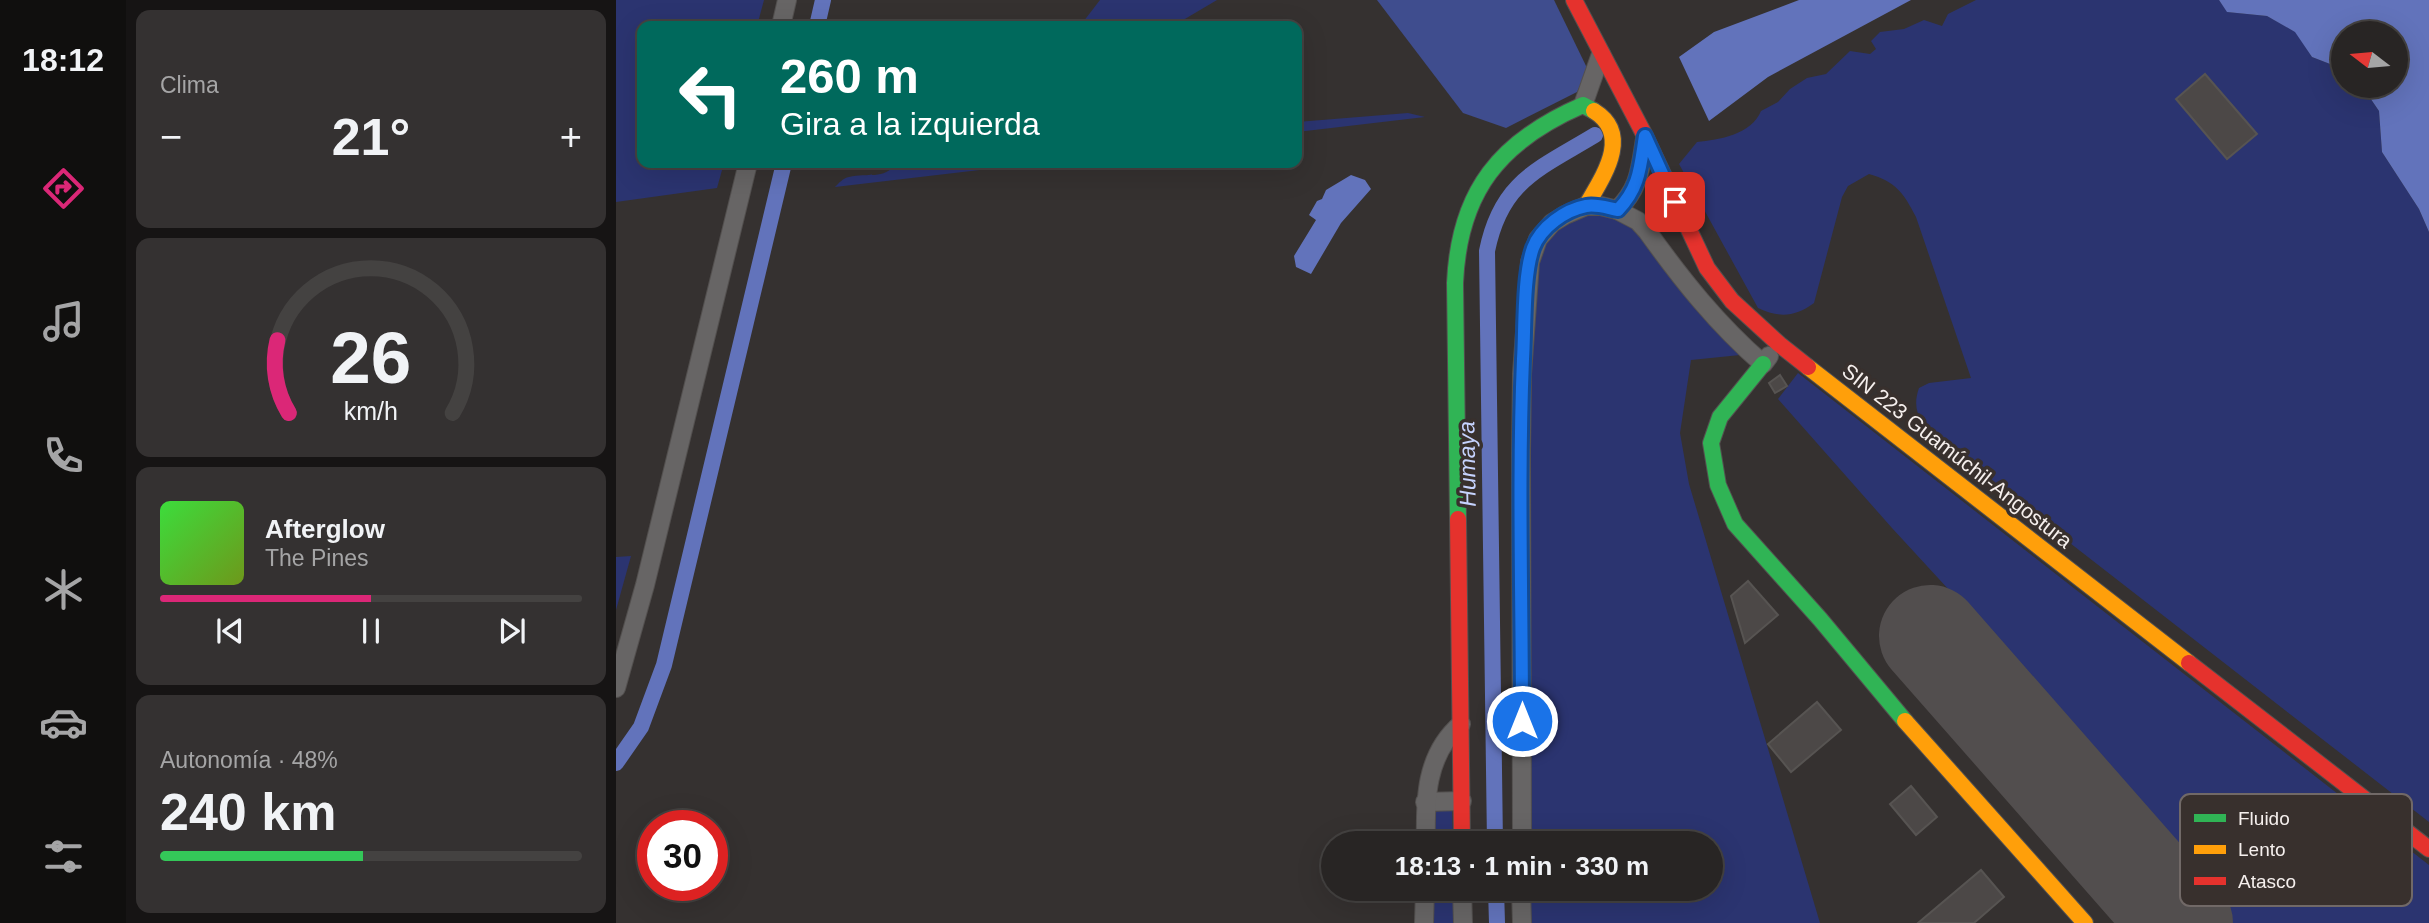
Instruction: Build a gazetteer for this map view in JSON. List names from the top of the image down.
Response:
{
  "streets": {
    "street": ["SIN 223 Guamúchil-Angostura"]
  },
  "water": ["Humaya"],
  "legend": ["Fluido", "Lento", "Atasco"],
  "north": "left",
  "page": {
    "tabs": "18:12",
    "tile": [
      "Clima",
      ["Autonomía · 48%", "240 km"]
    ],
    "turn": ["260 m", "Gira a la izquierda"],
    "heat": ["−", "21°", "+"],
    "song": ["Afterglow", "The Pines"],
    "limit": "30",
    "trip": "18:13 · 1 min · 330 m",
    "gauge": ["26", "km/h"]
  }
}
